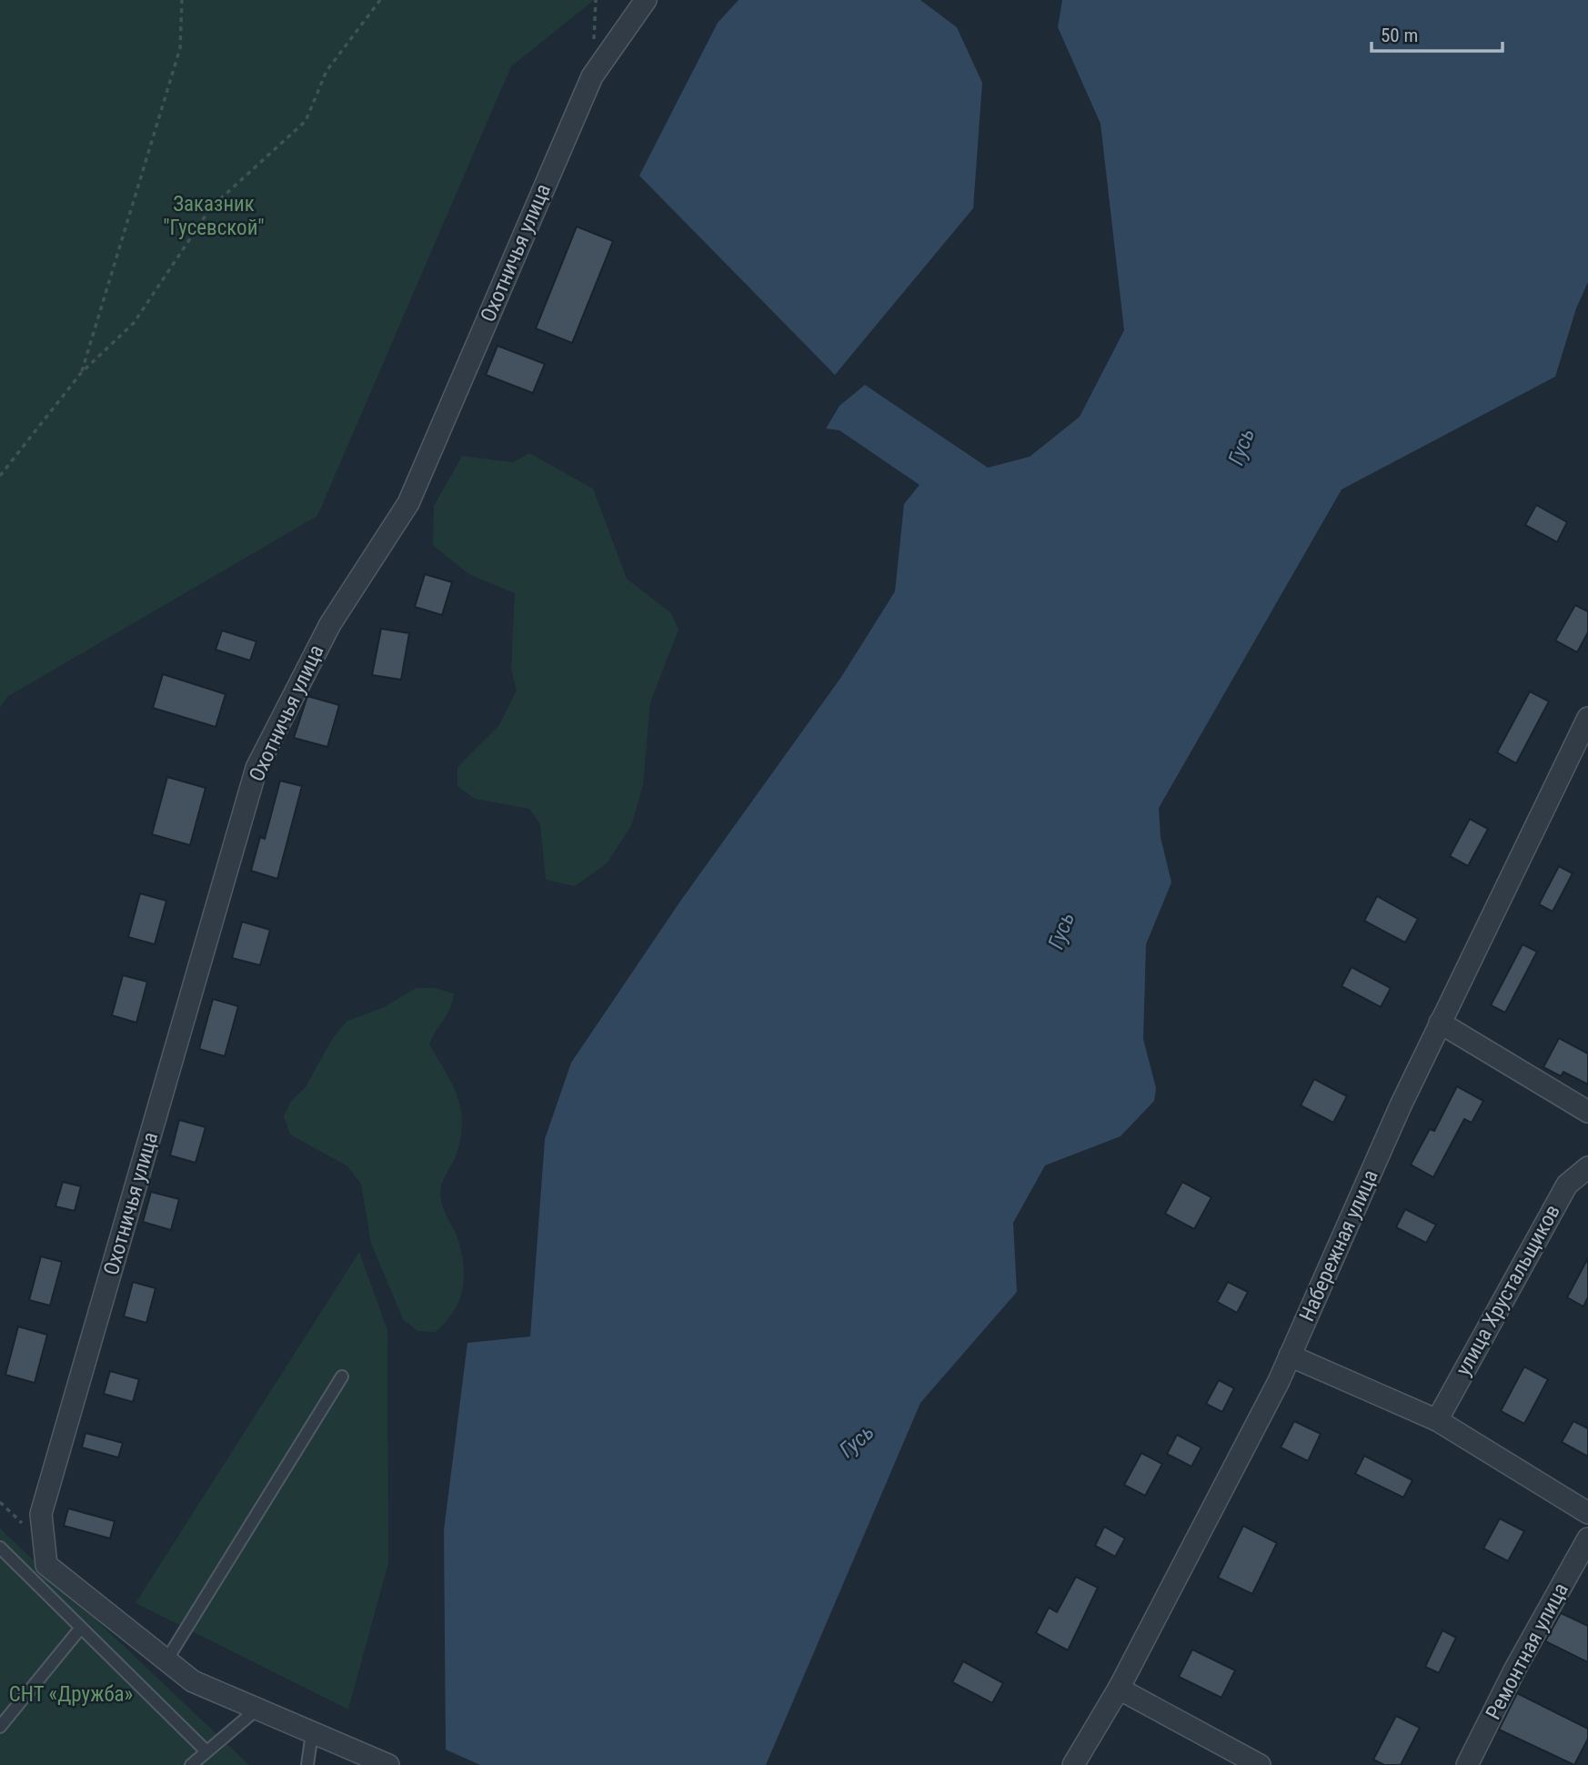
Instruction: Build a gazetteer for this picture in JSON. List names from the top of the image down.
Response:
{
  "streets": {
    "street": [
      "Охотничья улица",
      "Набережная улица",
      "улица Хрустальщиков",
      "Ремонтная улица"
    ]
  },
  "water": ["Гусь"],
  "parks": ["Заказник \"Гусевской\"", "СНТ «Дружба»"],
  "scale_bar": "50 m"
}
